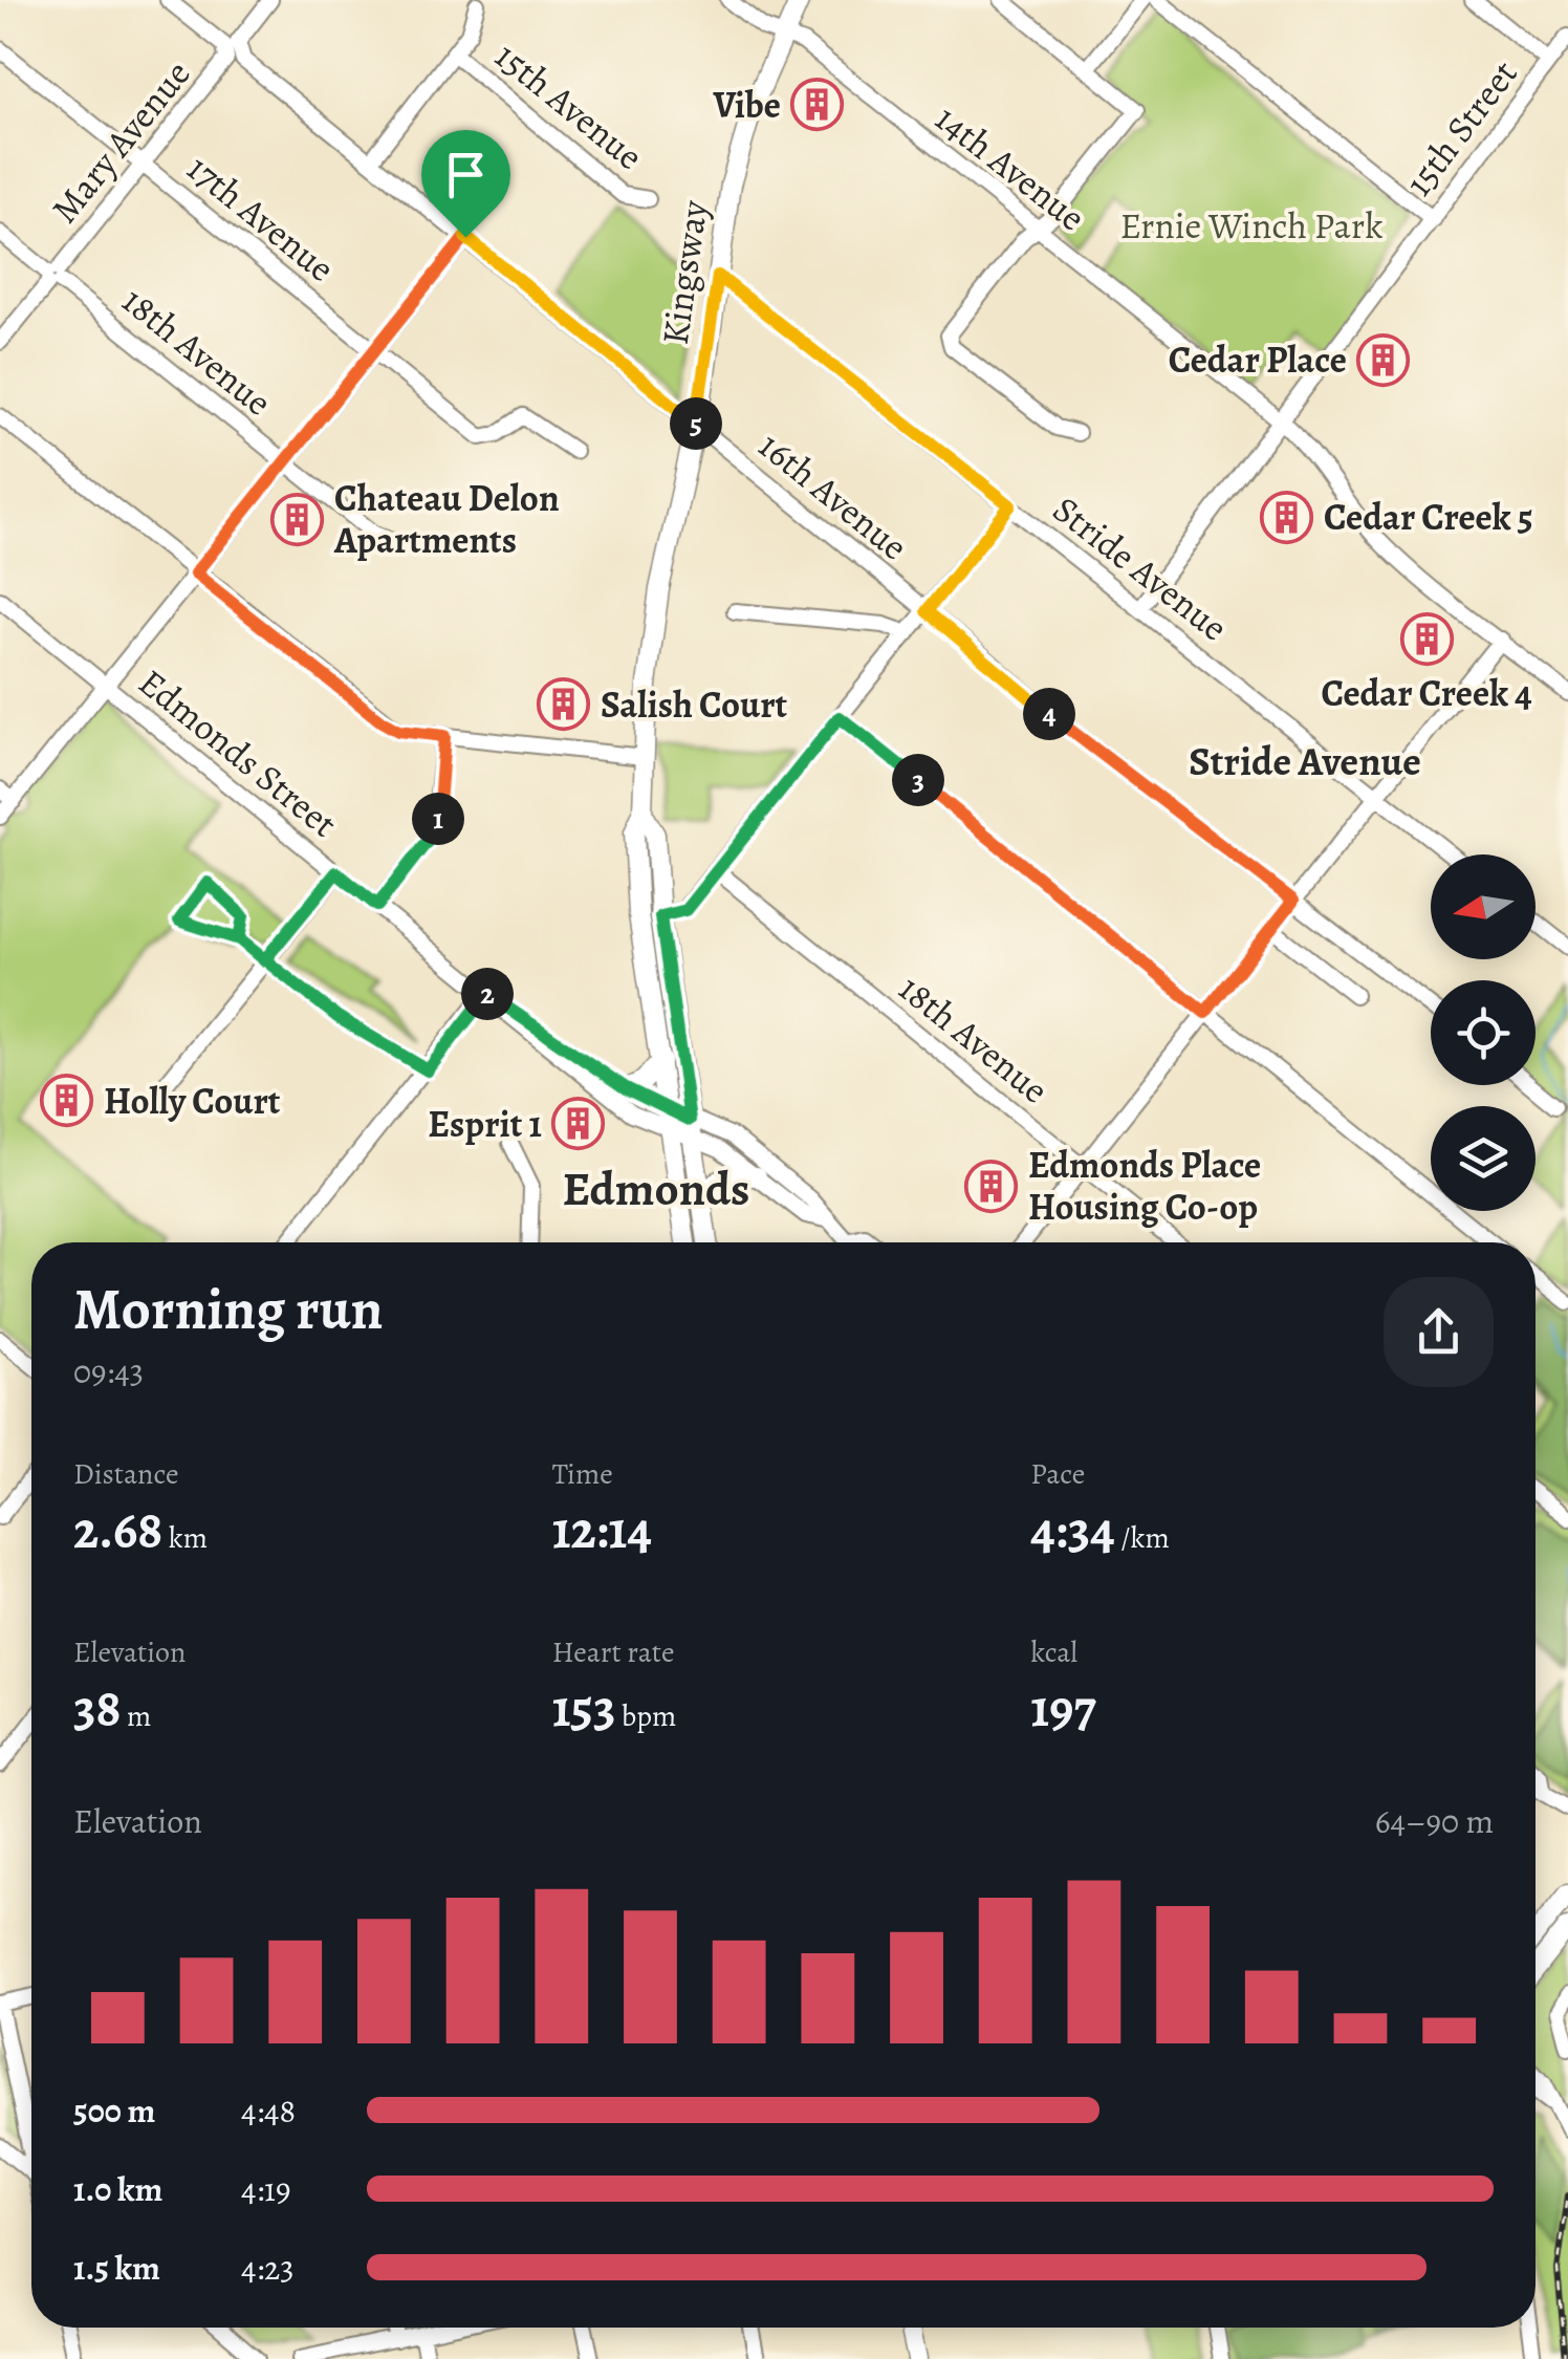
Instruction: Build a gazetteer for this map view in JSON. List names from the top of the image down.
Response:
{
  "streets": {
    "main road": ["Kingsway"],
    "street": [
      "15th Avenue",
      "15th Street",
      "Mary Avenue",
      "14th Avenue",
      "17th Avenue",
      "18th Avenue",
      "16th Avenue",
      "Stride Avenue",
      "Edmonds Street"
    ]
  },
  "crossings": [
    ["15th Street", "14th Avenue"],
    ["15th Street", "Stride Avenue"],
    ["Mary Avenue", "17th Avenue"],
    ["Mary Avenue", "18th Avenue"],
    ["Mary Avenue", "16th Avenue"],
    ["14th Avenue", "Kingsway"],
    ["Kingsway", "16th Avenue"],
    ["Kingsway", "Stride Avenue"],
    ["Kingsway", "Edmonds Street"]
  ],
  "districts": ["Stride Avenue", "Edmonds"],
  "parks": ["Ernie Winch Park"],
  "places": {
    "building": [
      "Vibe",
      "Cedar Place",
      "Cedar Creek 5",
      "Chateau Delon Apartments",
      "Cedar Creek 4",
      "Salish Court",
      "Holly Court",
      "Esprit 1",
      "Edmonds Place Housing Co-op"
    ]
  },
  "north": "left",
  "page": {
    "pins": [
      "5",
      "4",
      "3",
      "1",
      "2"
    ],
    "heading": ["Morning run", "09:43"],
    "stats": [
      ["Distance", "2.68 km"],
      ["Time", "12:14"],
      ["Pace", "4:34 /km"],
      ["Elevation", "38 m"],
      ["Heart rate", "153 bpm"],
      ["kcal", "197"]
    ],
    "chart": ["Elevation", "64–90 m"],
    "list": [
      {
        "name": "500 m",
        "note": "4:48"
      },
      {
        "name": "1.0 km",
        "note": "4:19"
      },
      {
        "name": "1.5 km",
        "note": "4:23"
      }
    ]
  }
}
